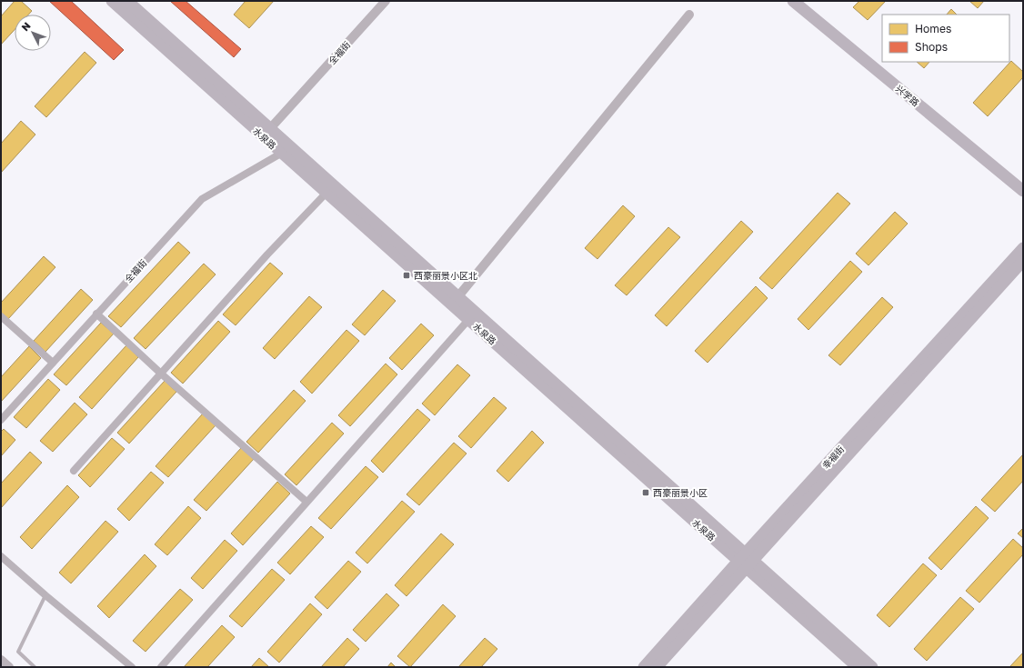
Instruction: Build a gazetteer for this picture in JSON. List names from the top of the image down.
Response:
{
  "streets": {
    "main road": ["兴学路", "水泉路", "幸福街"],
    "street": ["全福街"]
  },
  "crossings": [
    ["全福街", "水泉路"],
    ["水泉路", "幸福街"]
  ],
  "places": {
    "transit": ["西豪丽景小区北", "西豪丽景小区"]
  },
  "legend": ["Homes", "Shops"],
  "north": "top left"
}
